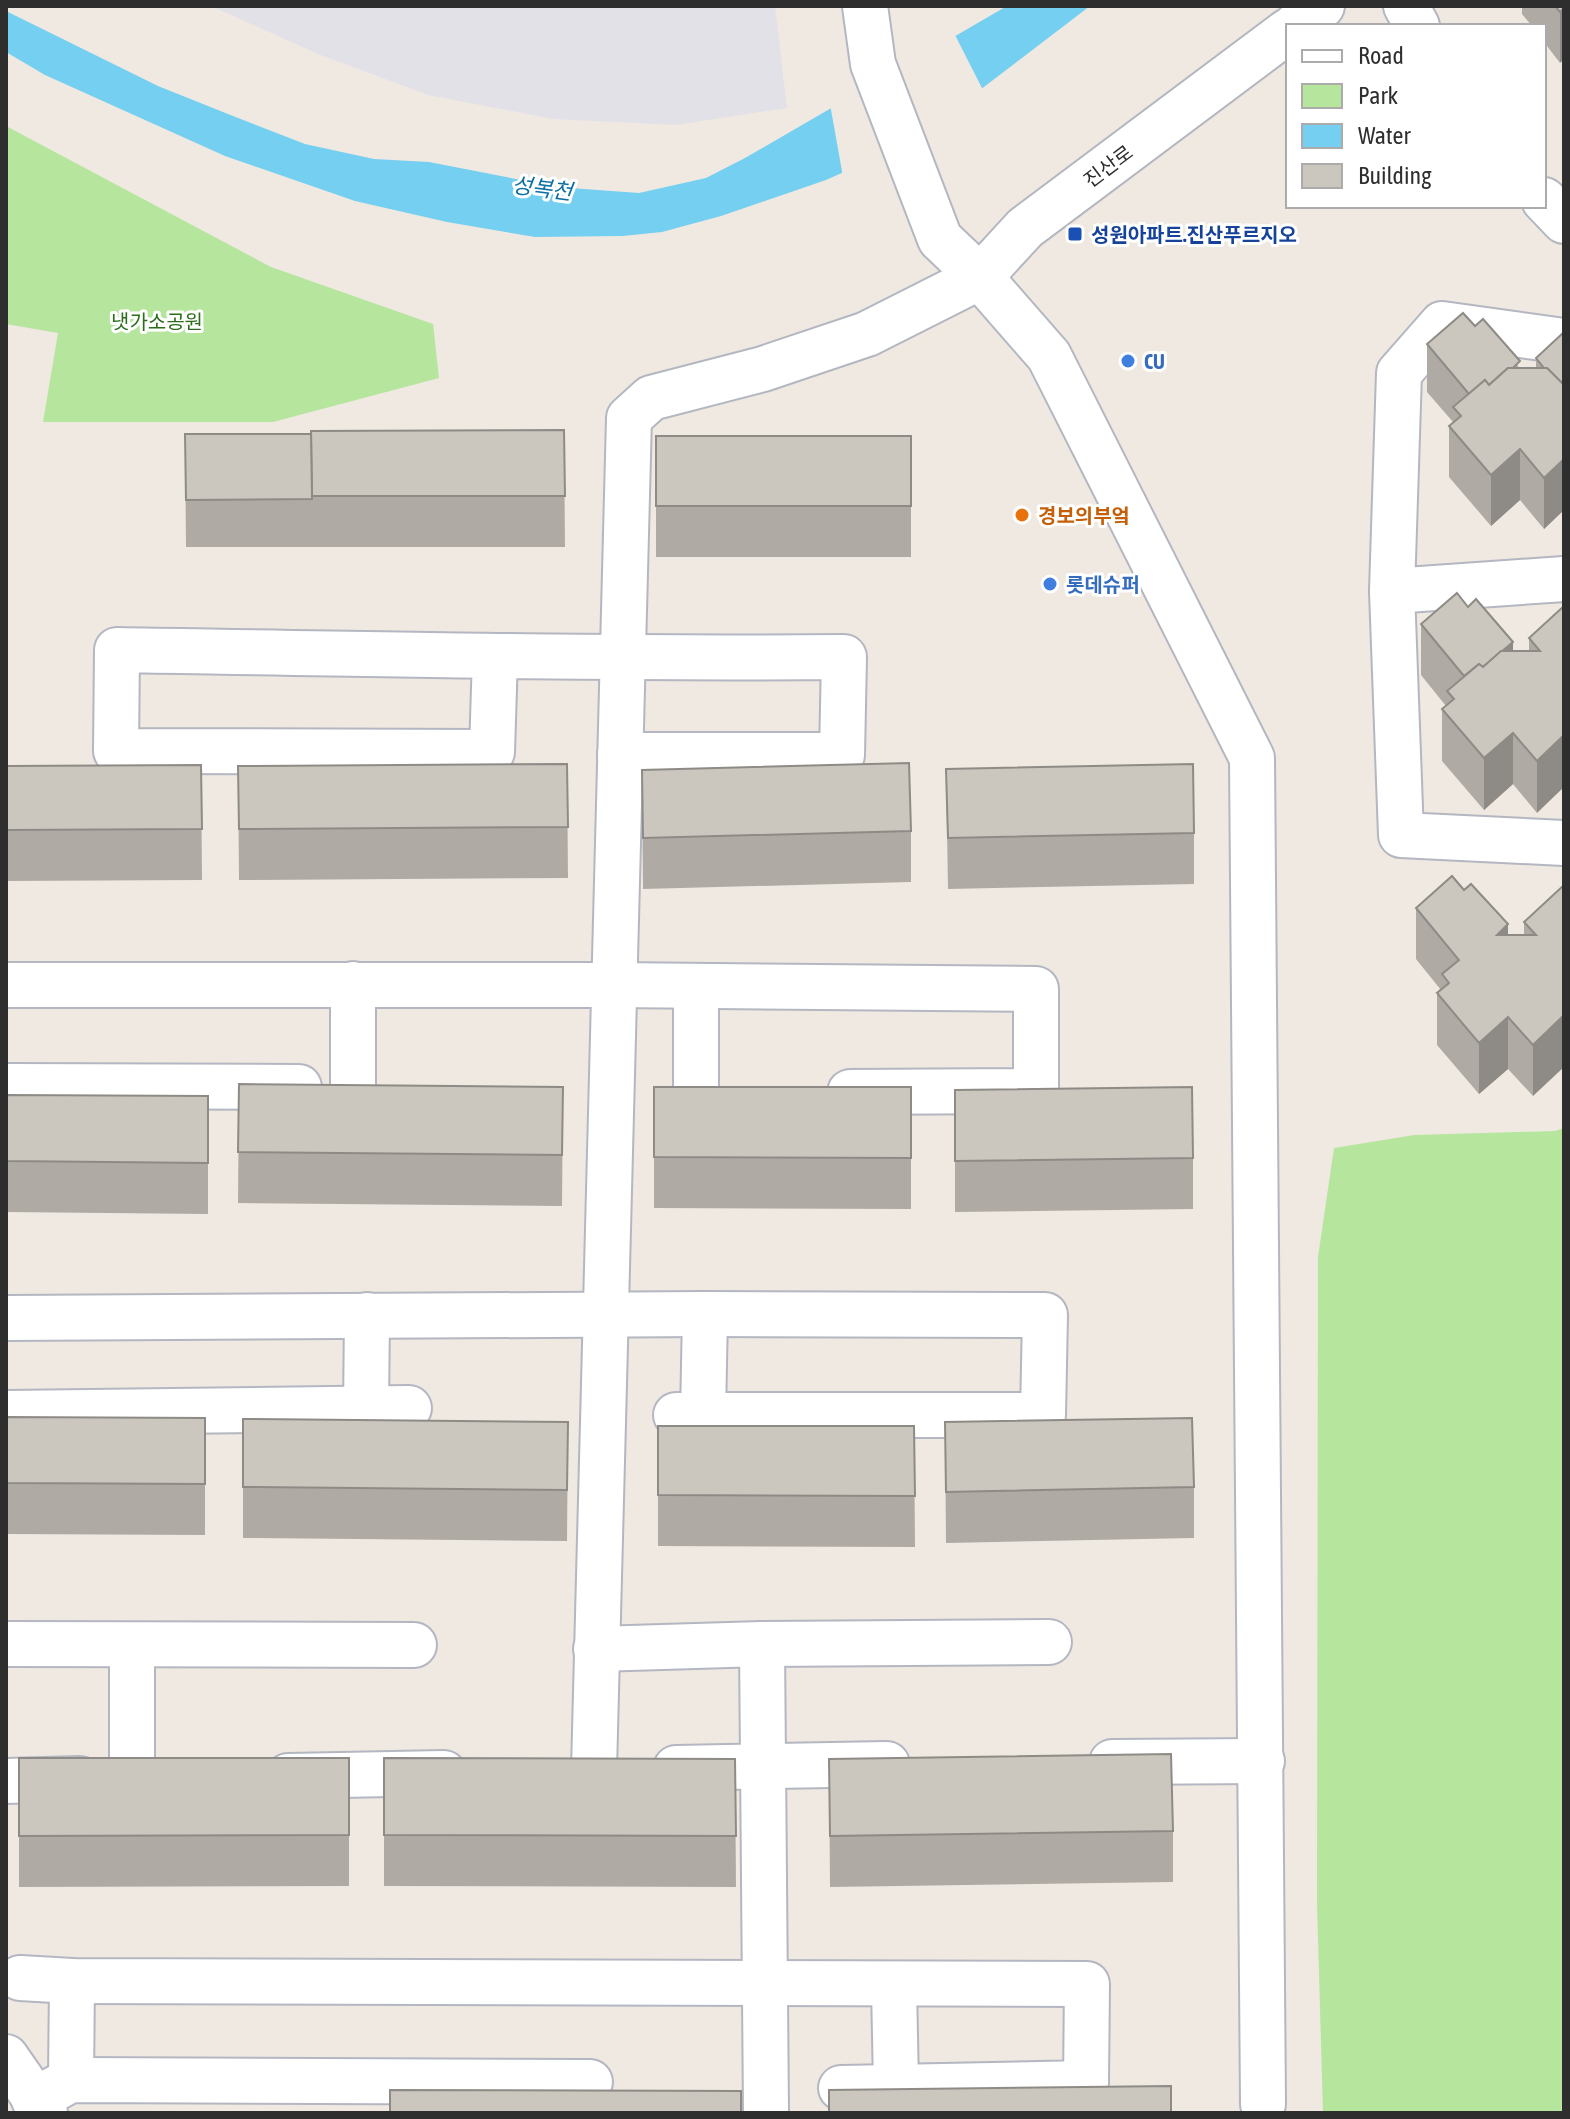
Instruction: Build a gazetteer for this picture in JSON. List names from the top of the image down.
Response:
{
  "streets": {
    "street": ["진산로"]
  },
  "water": ["성복천"],
  "parks": ["냇가소공원"],
  "places": {
    "transit": ["성원아파트.진산푸르지오"],
    "other": ["CU", "경보의부엌", "롯데슈퍼"]
  },
  "legend": [
    "Road",
    "Park",
    "Water",
    "Building"
  ]
}
